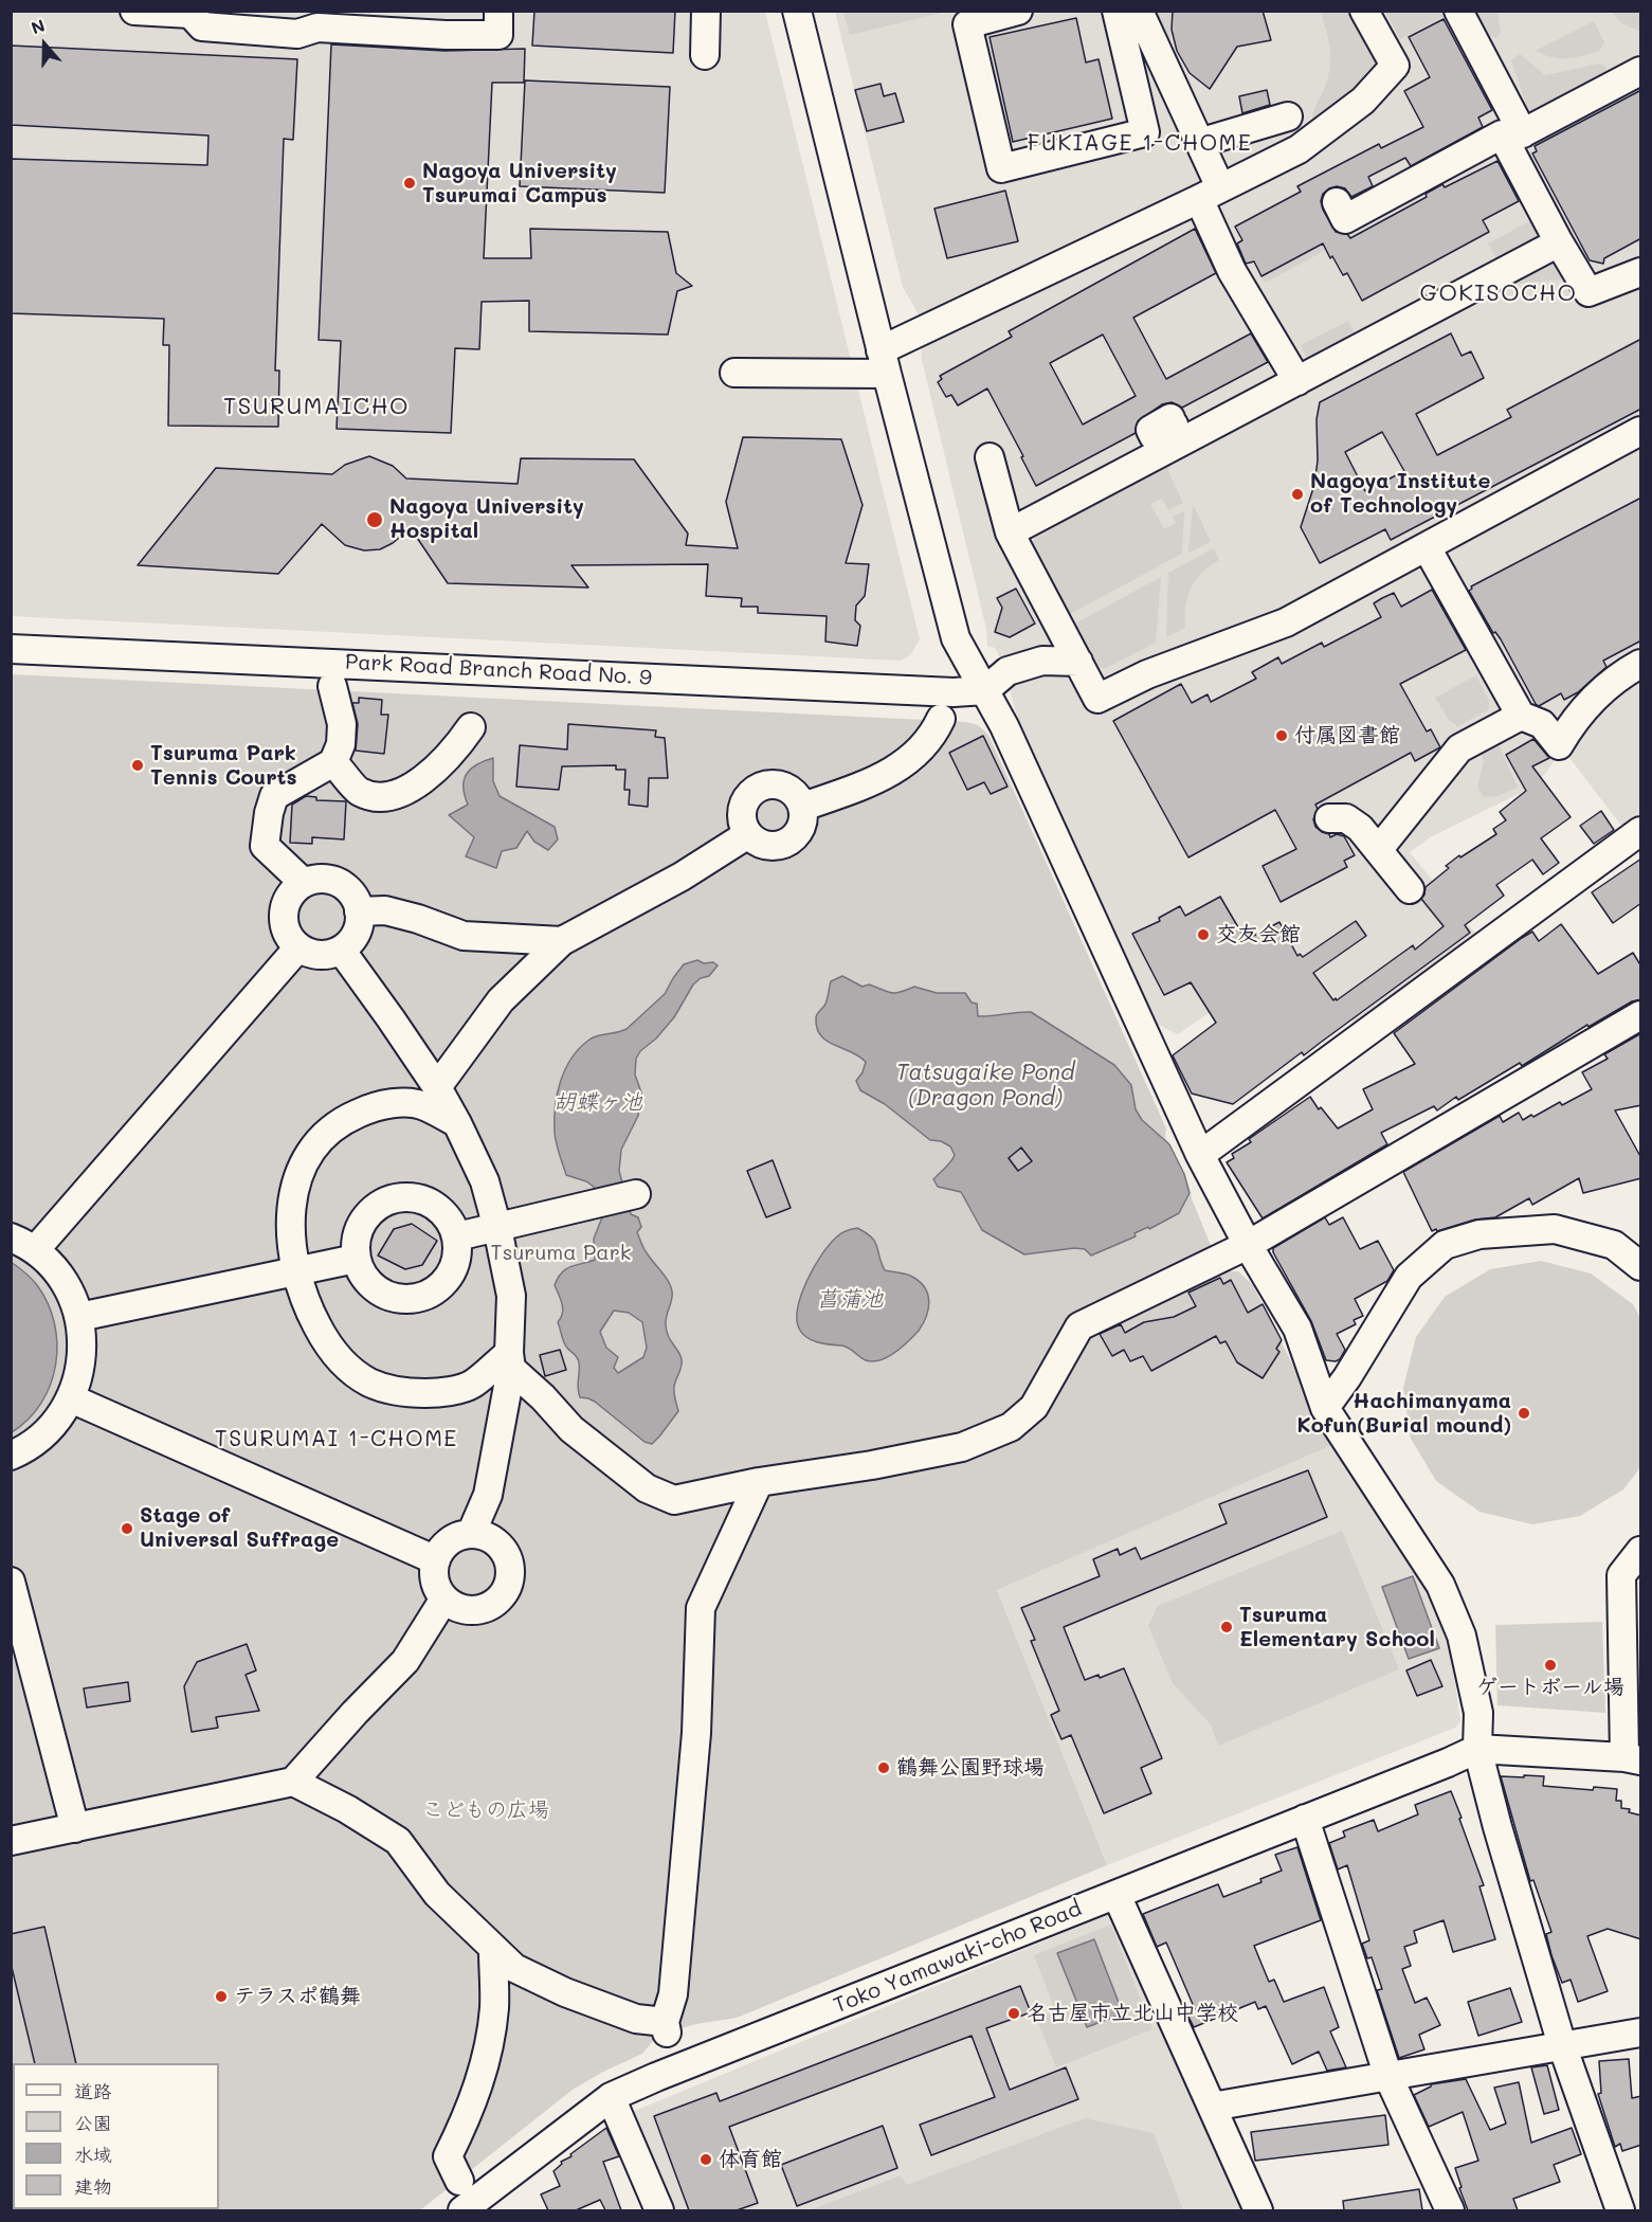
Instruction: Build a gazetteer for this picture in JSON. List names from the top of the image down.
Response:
{
  "streets": {
    "street": ["Park Road Branch Road No. 9", "Toko Yamawaki-cho Road"]
  },
  "districts": [
    "FUKIAGE 1-CHOME",
    "GOKISOCHO",
    "TSURUMAICHO",
    "TSURUMAI 1-CHOME"
  ],
  "water": ["Tatsugaike Pond (Dragon Pond)", "胡蝶ヶ池", "菖蒲池"],
  "parks": ["Tsuruma Park", "こどもの広場"],
  "places": [
    "Nagoya University Tsurumai Campus",
    "Nagoya Institute of Technology",
    "Nagoya University Hospital",
    "付属図書館",
    "Tsuruma Park Tennis Courts",
    "交友会館",
    "Hachimanyama Kofun(Burial mound)",
    "Stage of Universal Suffrage",
    "Tsuruma Elementary School",
    "ゲートボール場",
    "鶴舞公園野球場",
    "テラスポ鶴舞",
    "名古屋市立北山中学校",
    "体育館"
  ],
  "legend": [
    "道路",
    "公園",
    "水域",
    "建物"
  ],
  "north": "top"
}
